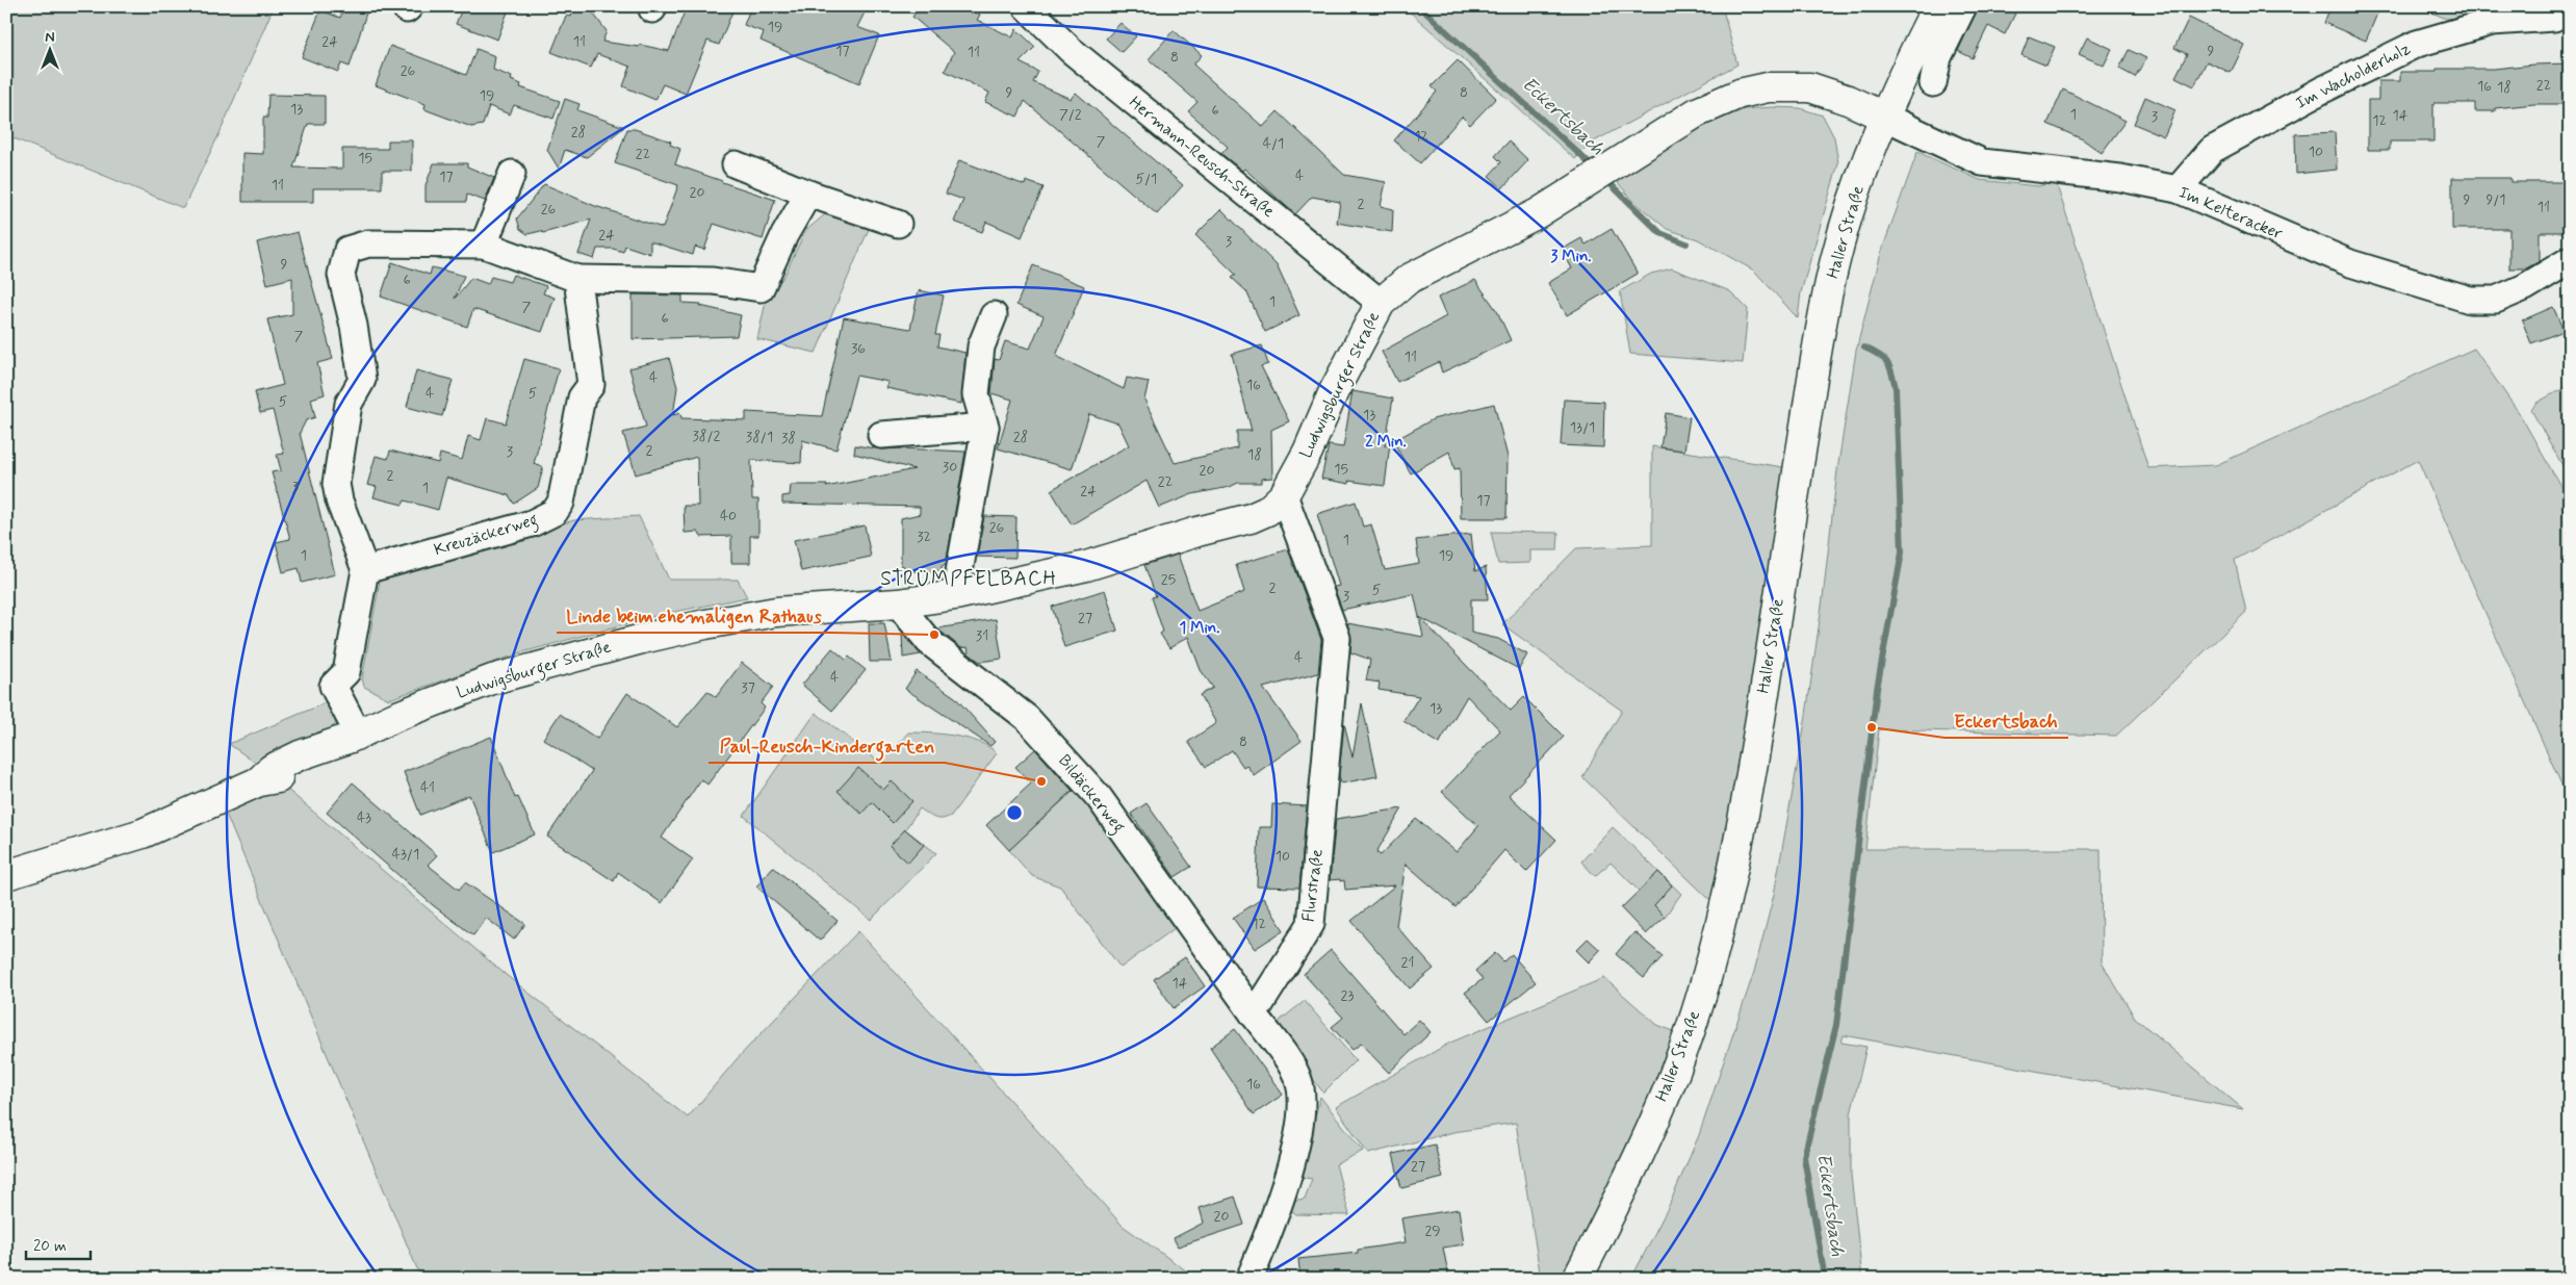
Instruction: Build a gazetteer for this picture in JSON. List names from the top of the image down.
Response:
{
  "streets": {
    "street": [
      "Im Wacholderholz",
      "Hermann-Reusch-Straße",
      "Im Kelteracker",
      "Haller Straße",
      "Ludwigsburger Straße",
      "Kreuzäckerweg",
      "Bildäckerweg",
      "Flurstraße"
    ]
  },
  "crossings": [
    ["Im Wacholderholz", "Im Kelteracker"],
    ["Hermann-Reusch-Straße", "Ludwigsburger Straße"],
    ["Im Kelteracker", "Haller Straße"],
    ["Im Kelteracker", "Ludwigsburger Straße"],
    ["Haller Straße", "Ludwigsburger Straße"],
    ["Ludwigsburger Straße", "Bildäckerweg"],
    ["Ludwigsburger Straße", "Flurstraße"],
    ["Bildäckerweg", "Flurstraße"]
  ],
  "districts": ["STRÜMPFELBACH"],
  "water": ["Eckertsbach"],
  "places": ["Linde beim ehemaligen Rathaus", "Eckertsbach", "Paul-Reusch-Kindergarten"],
  "house_numbers": [
    "19",
    "24",
    "11",
    "17",
    "9",
    "11",
    "8",
    "26",
    "22",
    "16",
    "18",
    "9",
    "8",
    "19",
    "13",
    "6",
    "7/2",
    "1",
    "14",
    "3",
    "12",
    "28",
    "12",
    "7",
    "4/1",
    "10",
    "22",
    "15",
    "4",
    "17",
    "5/1",
    "11",
    "20",
    "9",
    "9/1",
    "2",
    "11",
    "26",
    "24",
    "3",
    "9",
    "6",
    "1",
    "7",
    "6",
    "7",
    "36",
    "11",
    "4",
    "16",
    "4",
    "5",
    "5",
    "13",
    "13/1",
    "38/2",
    "38/1",
    "28",
    "38",
    "2",
    "3",
    "18",
    "30",
    "15",
    "20",
    "2",
    "22",
    "3",
    "1",
    "24",
    "17",
    "40",
    "26",
    "32",
    "1",
    "1",
    "19",
    "25",
    "2",
    "5",
    "3",
    "27",
    "31",
    "4",
    "4",
    "37",
    "13",
    "8",
    "41",
    "43",
    "43/1",
    "10",
    "12",
    "21",
    "14",
    "23",
    "16",
    "27",
    "20",
    "29"
  ],
  "scale_bar": "20 m",
  "north": "top",
  "rings": ["3 Min.", "2 Min.", "1 Min."]
}
